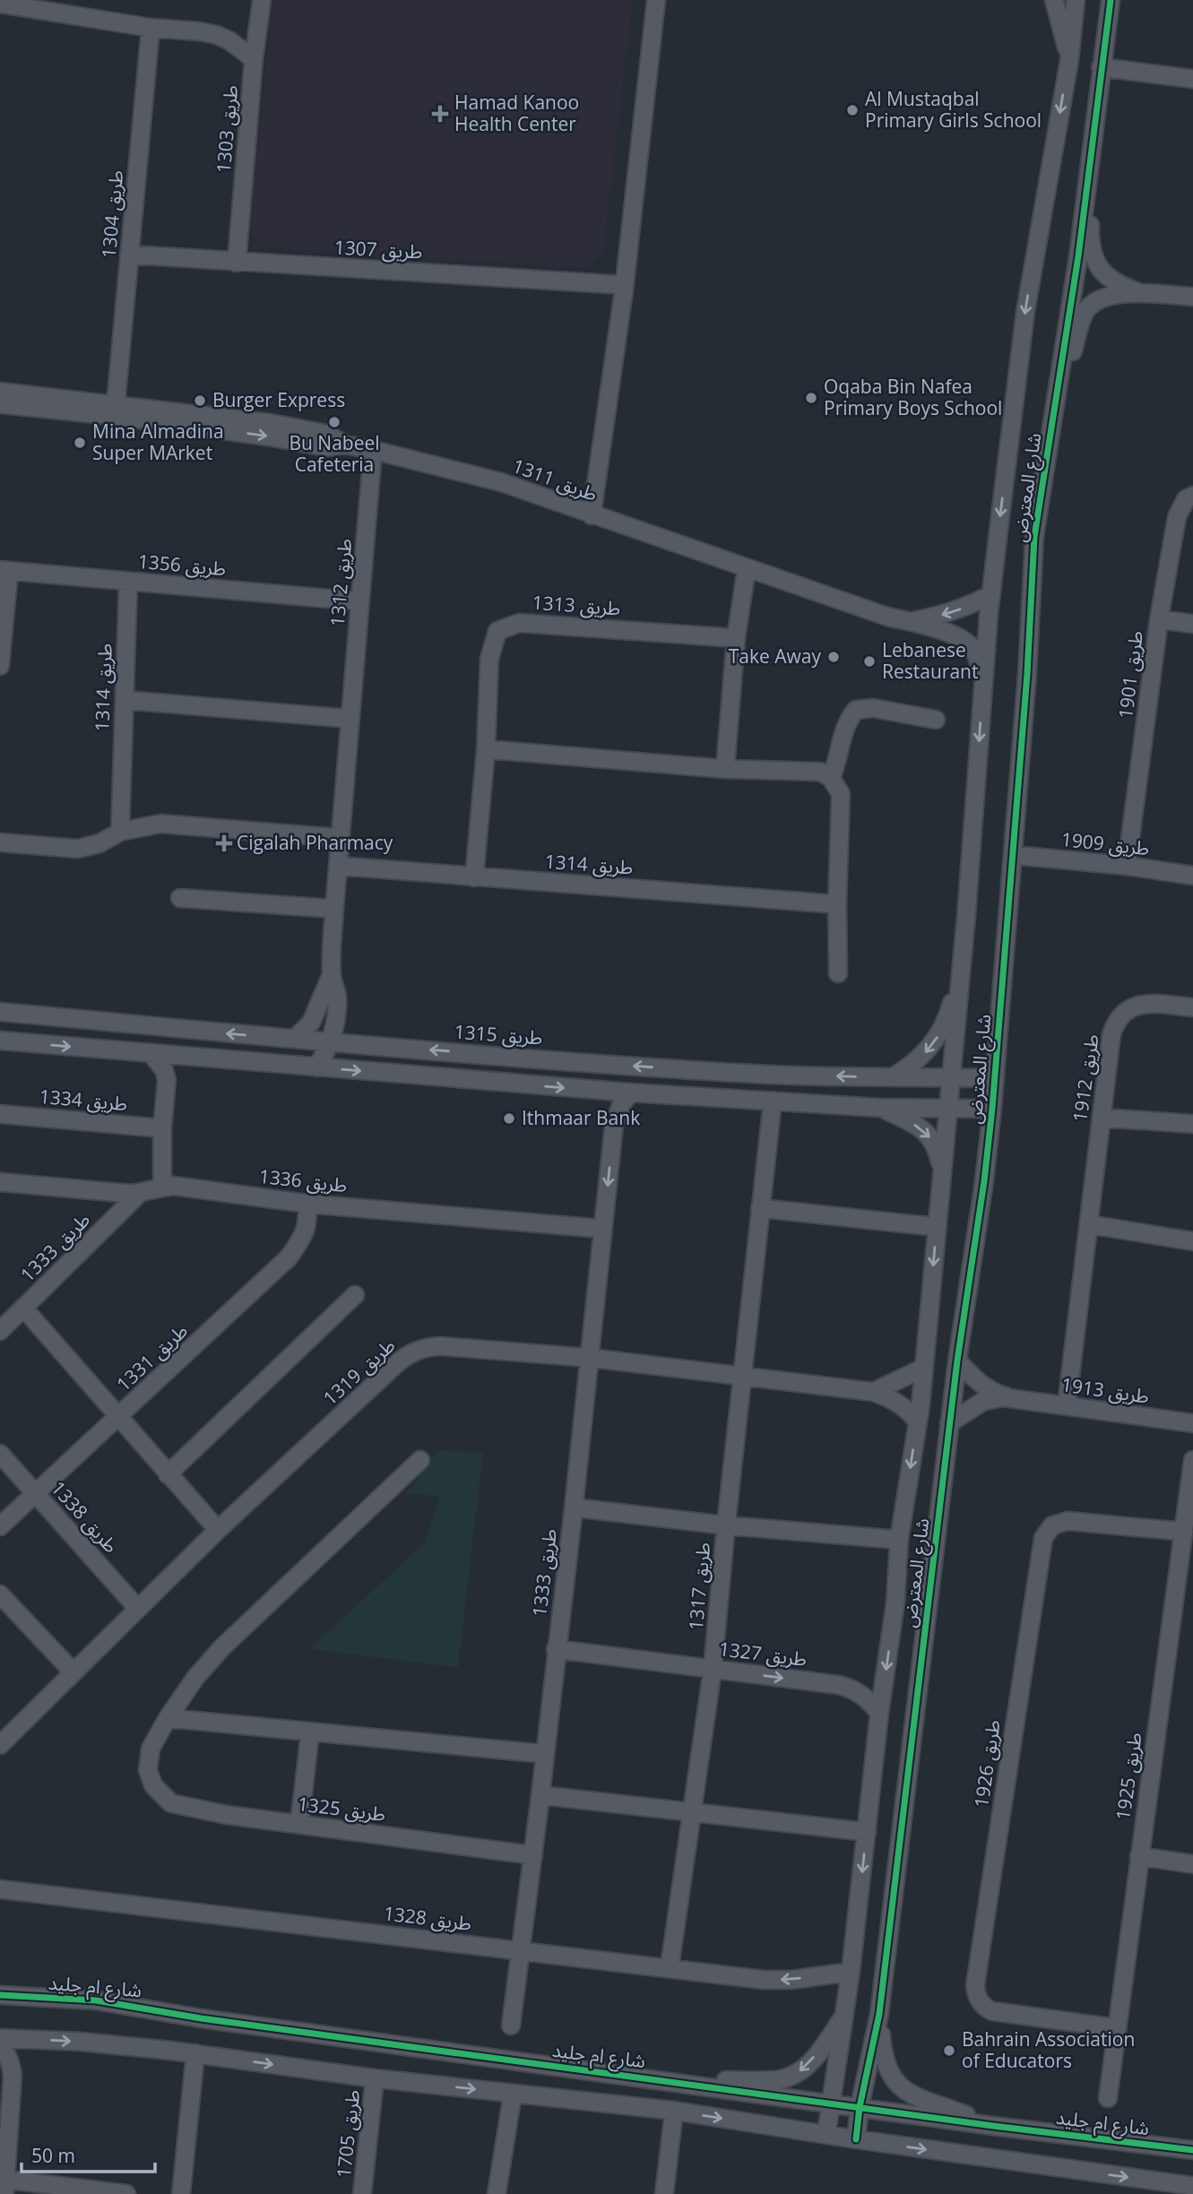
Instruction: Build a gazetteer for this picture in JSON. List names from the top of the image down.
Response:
{
  "streets": {
    "street": [
      "طريق 1303",
      "طريق 1304",
      "طريق 1307",
      "طريق 1311",
      "شارع المعترض",
      "طريق 1356",
      "طريق 1312",
      "طريق 1313",
      "طريق 1901",
      "طريق 1314",
      "طريق 1909",
      "طريق 1315",
      "طريق 1912",
      "طريق 1334",
      "طريق 1336",
      "طريق 1333",
      "طريق 1331",
      "طريق 1319",
      "طريق 1913",
      "طريق 1338",
      "طريق 1317",
      "طريق 1327",
      "طريق 1926",
      "طريق 1925",
      "طريق 1325",
      "طريق 1328",
      "شارع ام جليد",
      "طريق 1705"
    ]
  },
  "crossings": [
    ["طريق 1303", "طريق 1307"],
    ["طريق 1304", "طريق 1307"],
    ["طريق 1304", "طريق 1311"],
    ["طريق 1311", "شارع المعترض"],
    ["طريق 1311", "طريق 1312"],
    ["شارع المعترض", "طريق 1909"],
    ["شارع المعترض", "طريق 1315"],
    ["شارع المعترض", "طريق 1319"],
    ["شارع المعترض", "طريق 1913"],
    ["شارع المعترض", "طريق 1327"],
    ["شارع المعترض", "طريق 1328"],
    ["شارع المعترض", "شارع ام جليد"],
    ["طريق 1356", "طريق 1312"],
    ["طريق 1356", "طريق 1314"],
    ["طريق 1312", "طريق 1314"],
    ["طريق 1312", "طريق 1315"],
    ["طريق 1313", "طريق 1314"],
    ["طريق 1901", "طريق 1909"],
    ["طريق 1912", "طريق 1913"],
    ["طريق 1336", "طريق 1333"],
    ["طريق 1336", "طريق 1331"],
    ["طريق 1333", "طريق 1319"],
    ["طريق 1333", "طريق 1327"],
    ["طريق 1333", "طريق 1325"],
    ["طريق 1333", "طريق 1328"],
    ["طريق 1331", "طريق 1338"],
    ["طريق 1319", "طريق 1338"],
    ["طريق 1319", "طريق 1317"],
    ["طريق 1317", "طريق 1327"],
    ["طريق 1317", "طريق 1328"],
    ["طريق 1926", "طريق 1925"]
  ],
  "places": {
    "other": [
      "Al Mustaqbal Primary Girls School",
      "Oqaba Bin Nafea Primary Boys School",
      "Burger Express",
      "Bu Nabeel Cafeteria",
      "Mina Almadina Super MArket",
      "Take Away",
      "Lebanese Restaurant",
      "Ithmaar Bank",
      "Bahrain Association of Educators"
    ],
    "health": ["Hamad Kanoo Health Center", "Cigalah Pharmacy"]
  },
  "scale_bar": "50 m"
}
